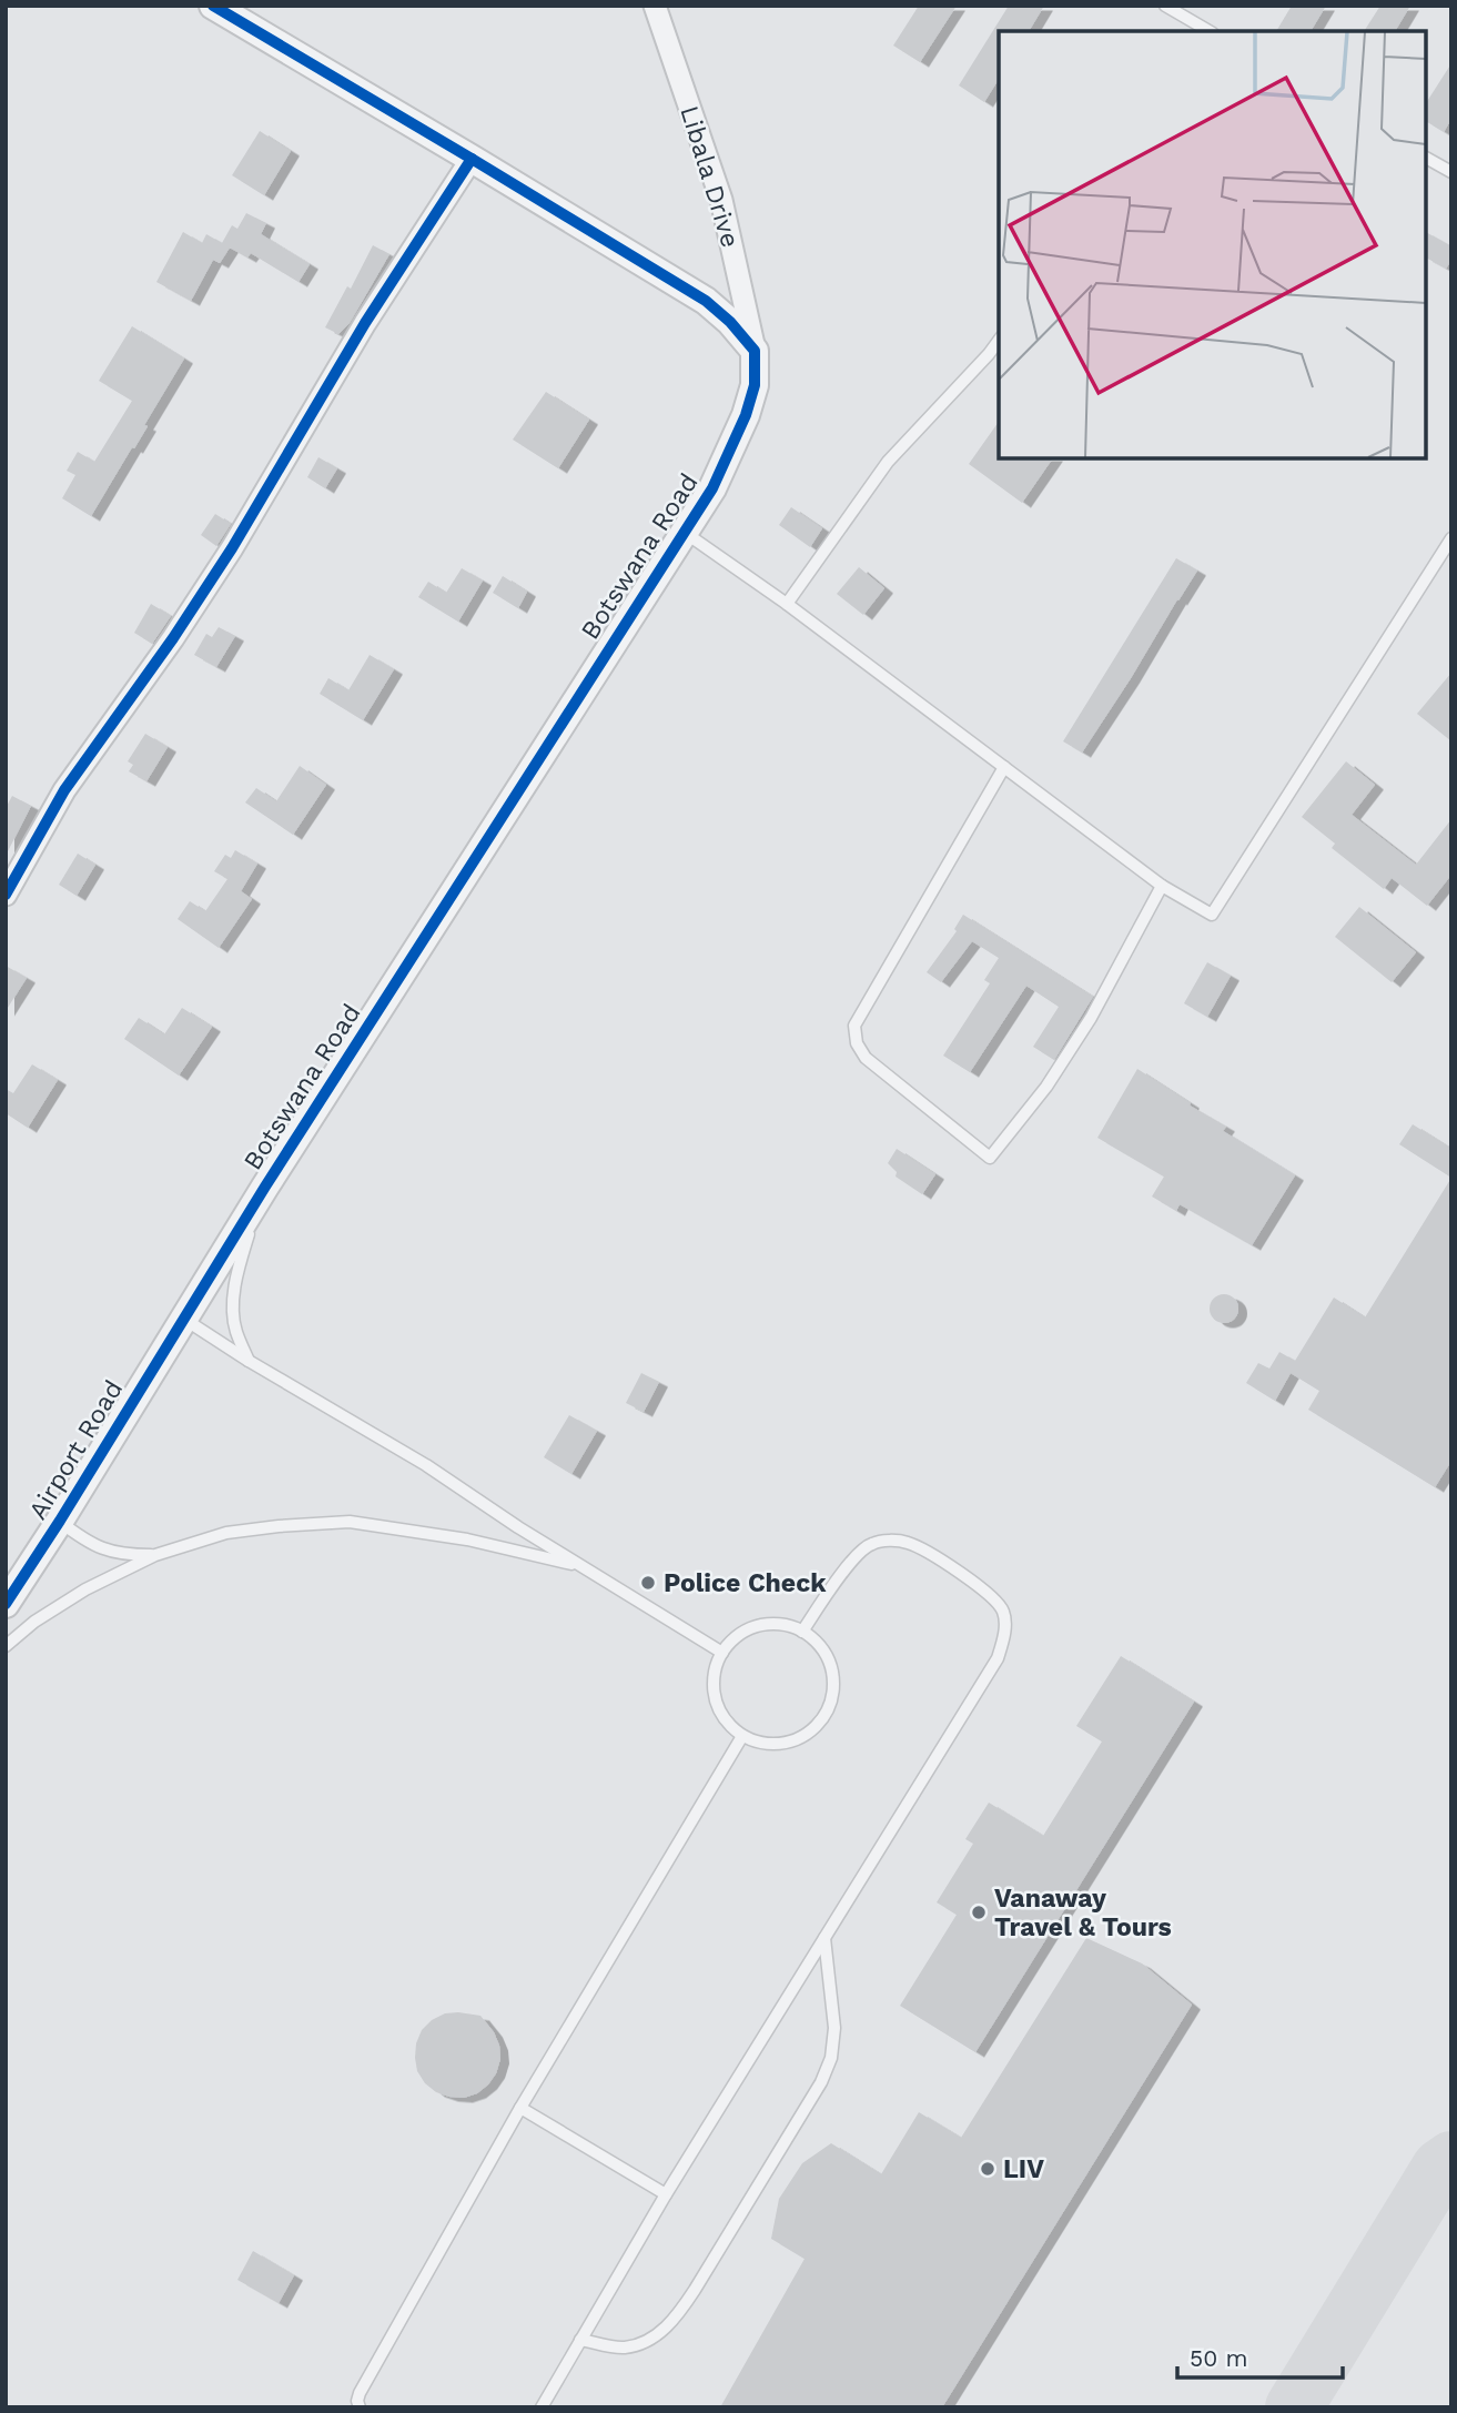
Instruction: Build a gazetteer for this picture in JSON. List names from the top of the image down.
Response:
{
  "streets": {
    "street": ["Libala Drive", "Botswana Road", "Airport Road"]
  },
  "crossings": [
    ["Libala Drive", "Botswana Road"],
    ["Botswana Road", "Airport Road"]
  ],
  "places": ["Police Check", "Vanaway Travel & Tours", "LIV"],
  "scale_bar": "50 m"
}
